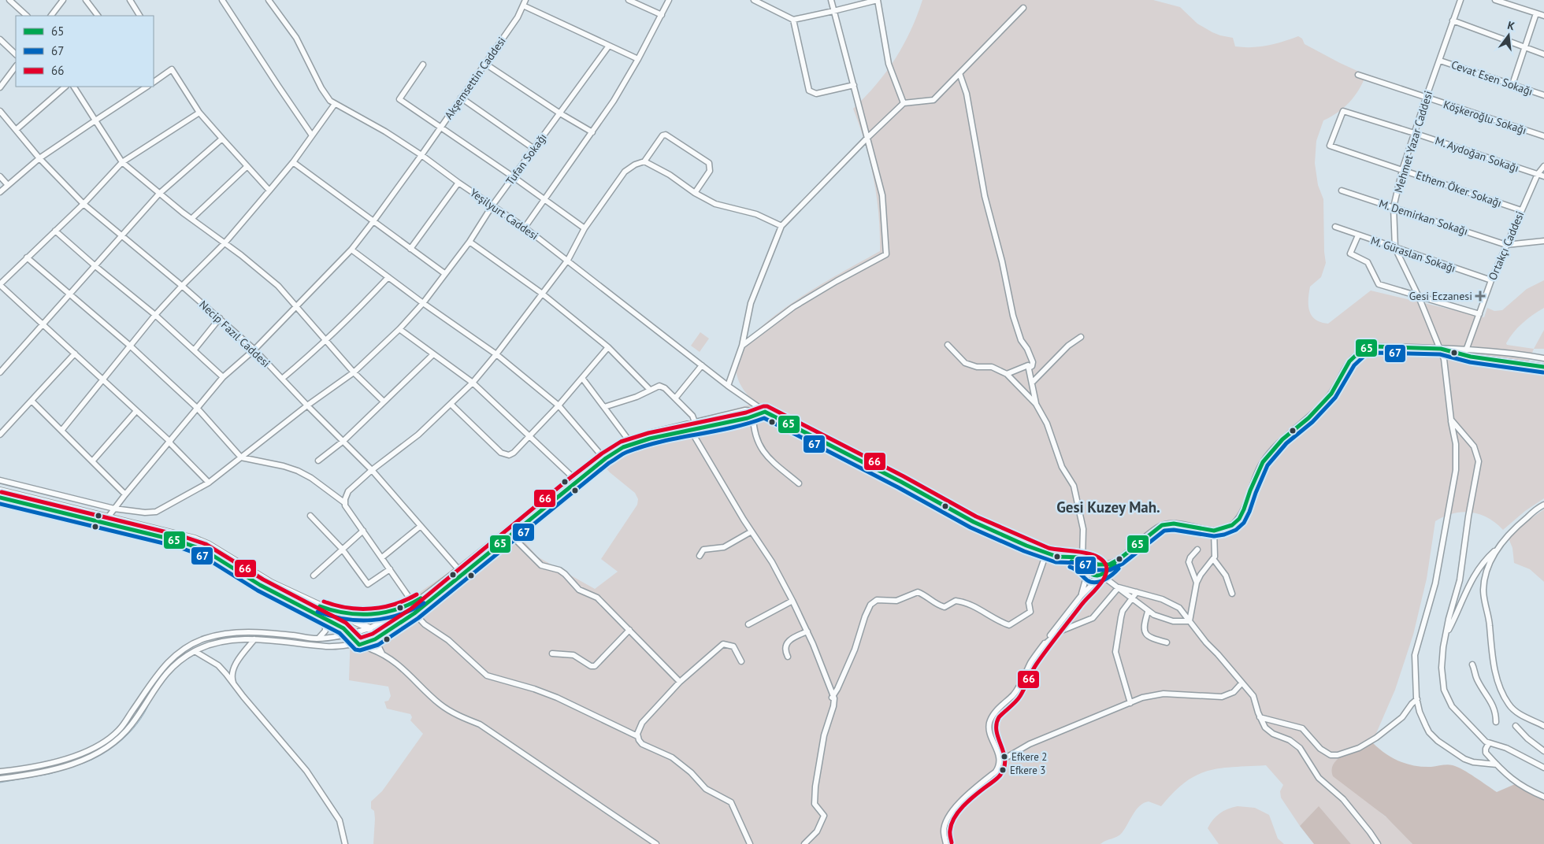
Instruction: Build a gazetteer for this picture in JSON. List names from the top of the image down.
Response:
{
  "streets": {
    "street": [
      "Akşemsettin Caddesi",
      "Cevat Esen Sokağı",
      "Köşkeroğlu Sokağı",
      "Mehmet Yazar Caddesi",
      "M. Aydoğan Sokağı",
      "Tufan Sokağı",
      "Ethem Öker Sokağı",
      "Yeşilyurt Caddesi",
      "M. Demirkan Sokağı",
      "Ortakçı Caddesi",
      "M. Güraslan Sokağı",
      "Necip Fazıl Caddesi"
    ]
  },
  "crossings": [
    ["Akşemsettin Caddesi", "Tufan Sokağı"],
    ["Akşemsettin Caddesi", "Yeşilyurt Caddesi"],
    ["Akşemsettin Caddesi", "Necip Fazıl Caddesi"],
    ["Cevat Esen Sokağı", "Mehmet Yazar Caddesi"],
    ["Köşkeroğlu Sokağı", "Mehmet Yazar Caddesi"],
    ["Mehmet Yazar Caddesi", "M. Aydoğan Sokağı"],
    ["Mehmet Yazar Caddesi", "Ethem Öker Sokağı"],
    ["Mehmet Yazar Caddesi", "M. Demirkan Sokağı"],
    ["Mehmet Yazar Caddesi", "M. Güraslan Sokağı"],
    ["M. Aydoğan Sokağı", "Ethem Öker Sokağı"],
    ["M. Aydoğan Sokağı", "Ortakçı Caddesi"],
    ["Tufan Sokağı", "Yeşilyurt Caddesi"],
    ["Tufan Sokağı", "Necip Fazıl Caddesi"],
    ["Ethem Öker Sokağı", "Ortakçı Caddesi"],
    ["M. Demirkan Sokağı", "Ortakçı Caddesi"],
    ["Ortakçı Caddesi", "M. Güraslan Sokağı"]
  ],
  "districts": ["Gesi Kuzey Mah."],
  "places": {
    "health": ["Gesi Eczanesi"],
    "other": ["Efkere 2", "Efkere 3"]
  },
  "lines": ["transit line 65", "transit line 67", "transit line 66"],
  "legend": ["65", "67", "66"],
  "north": "top"
}
